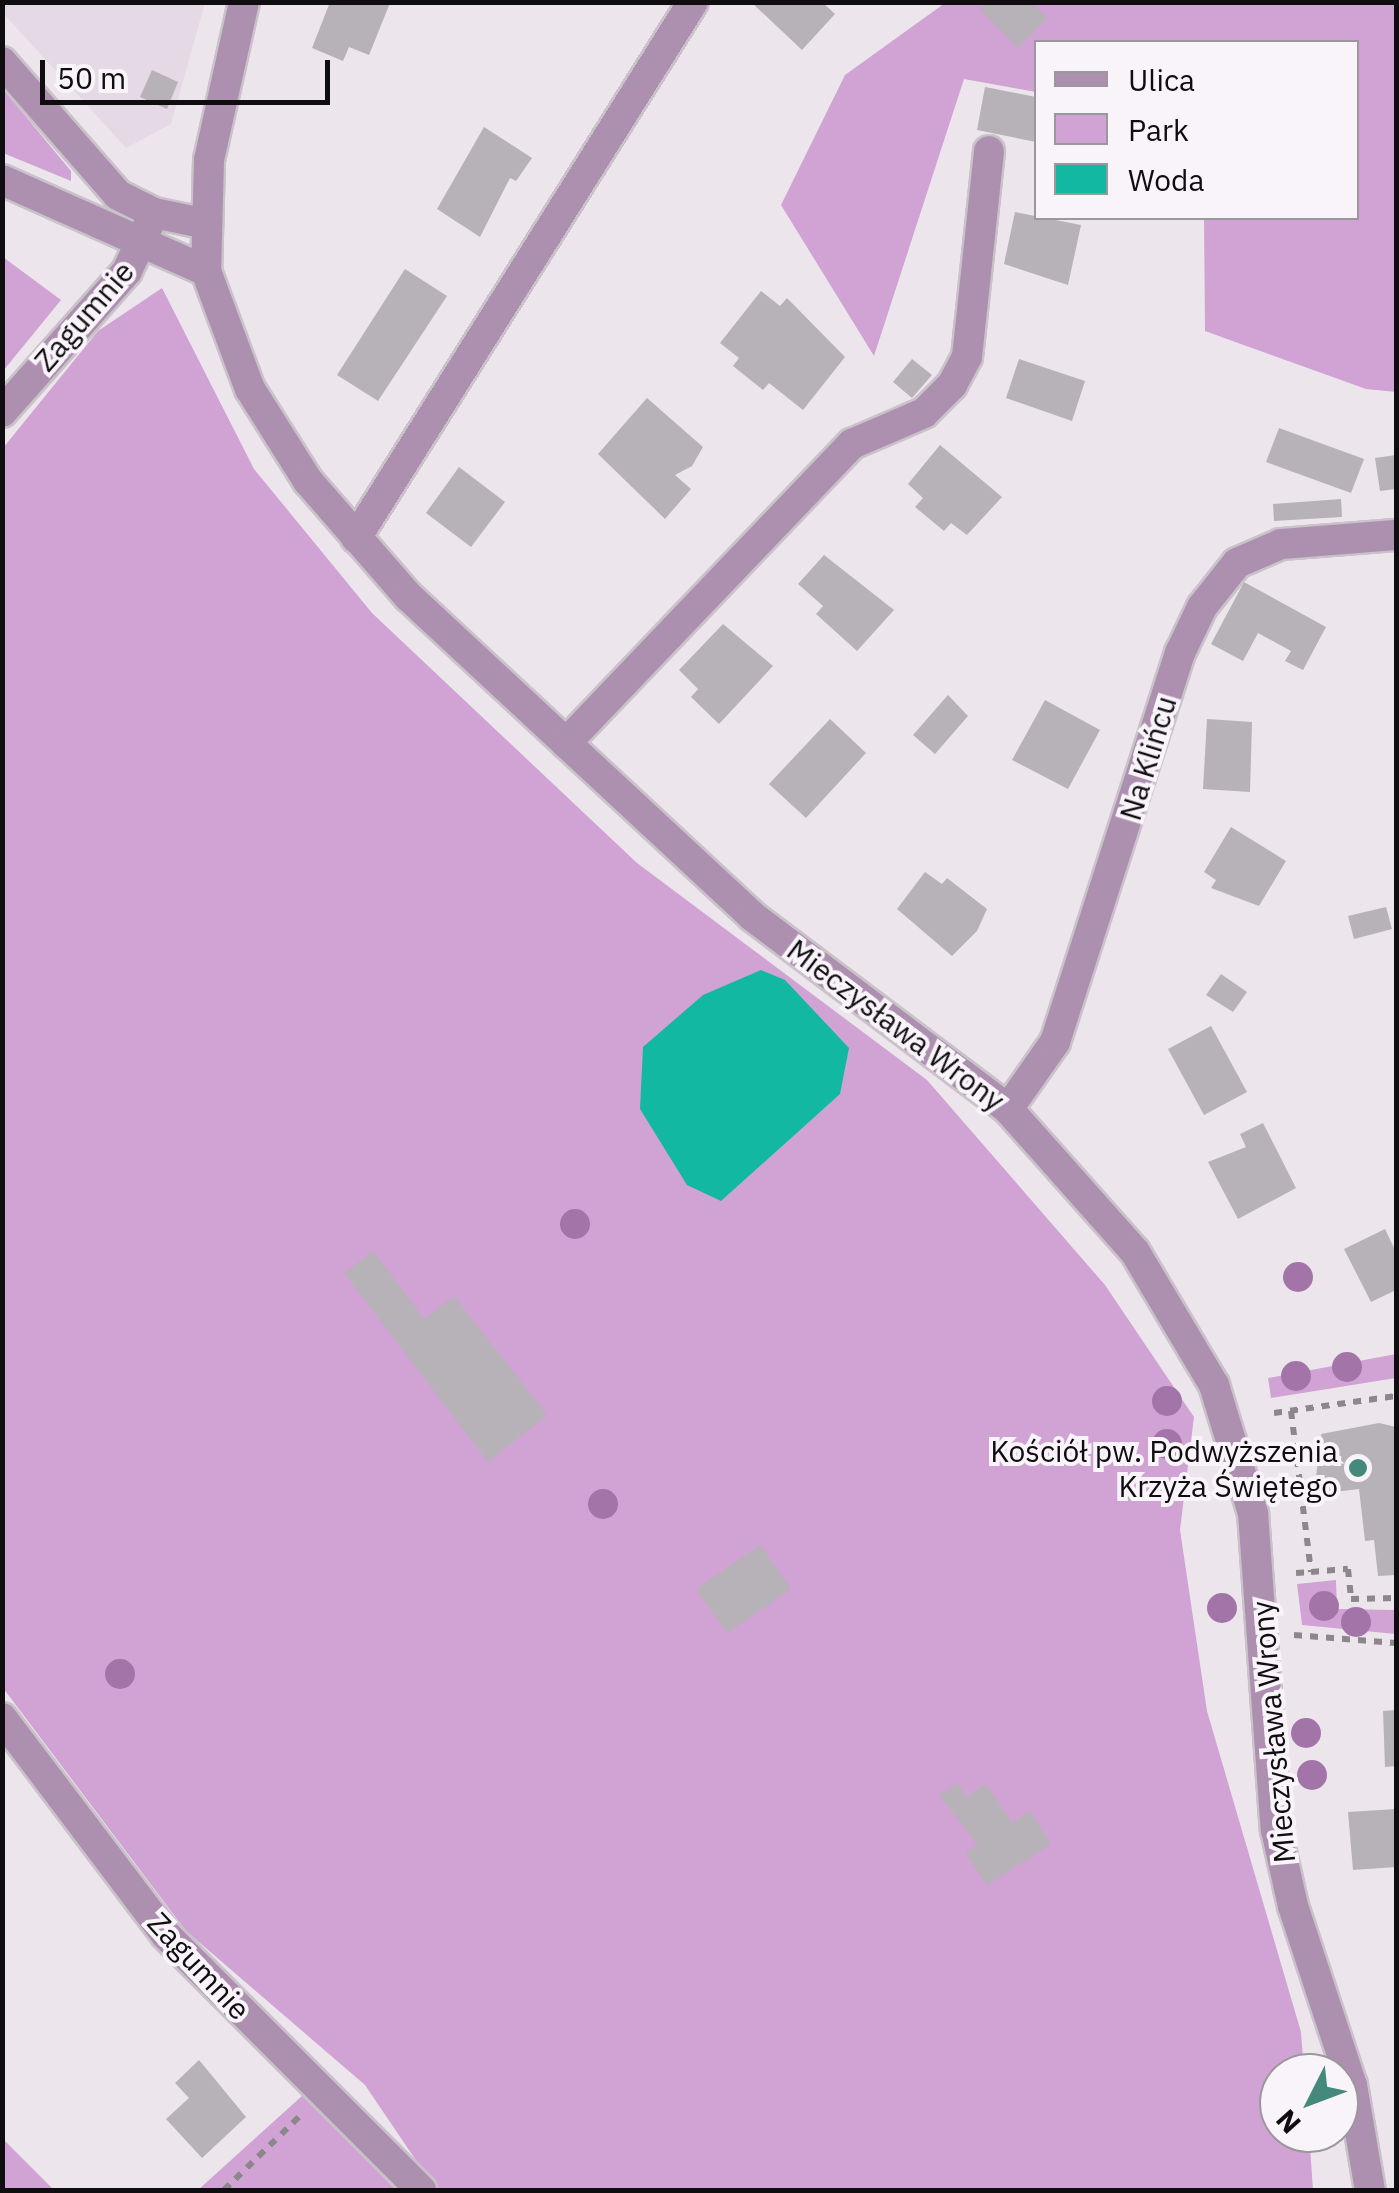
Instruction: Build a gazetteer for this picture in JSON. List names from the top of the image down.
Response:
{
  "streets": {
    "street": ["Zagumnie", "Na Klińcu", "Mieczysława Wrony"]
  },
  "crossings": [
    ["Na Klińcu", "Mieczysława Wrony"]
  ],
  "places": ["Kościół pw. Podwyższenia Krzyża Świętego"],
  "legend": ["Ulica", "Park", "Woda"],
  "scale_bar": "50 m",
  "north": "bottom left"
}
